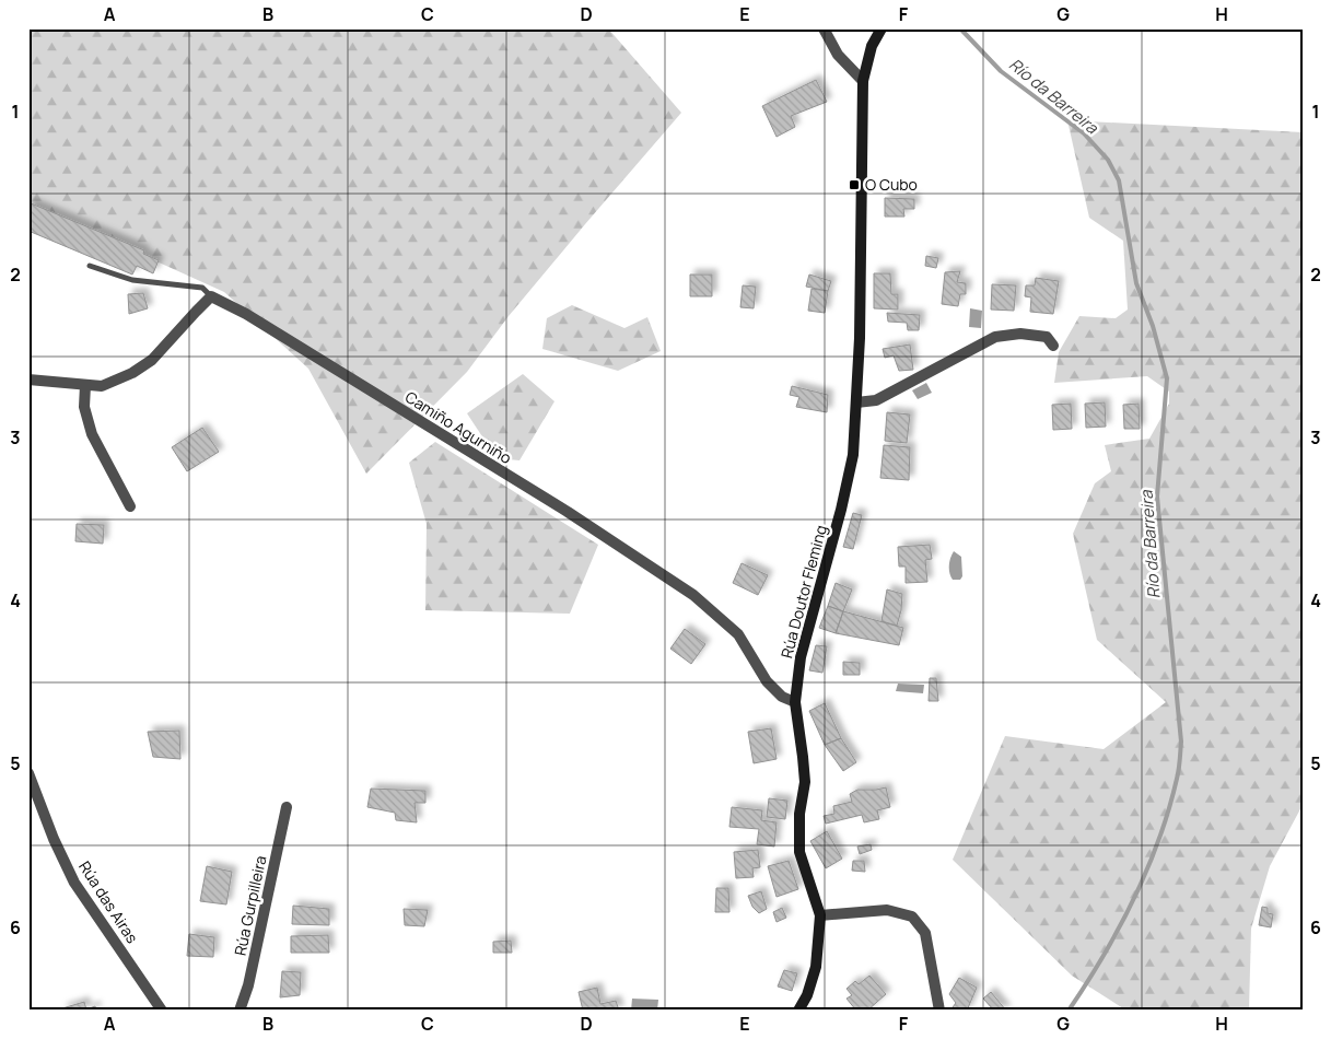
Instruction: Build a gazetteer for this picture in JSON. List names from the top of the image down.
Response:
{
  "streets": {
    "main road": ["Rúa Doutor Fleming"],
    "street": ["Camiño Agurniño", "Rúa das Airas", "Rúa Gurpilleira"]
  },
  "crossings": [
    ["Camiño Agurniño", "Rúa Doutor Fleming"]
  ],
  "water": ["Río da Barreira"],
  "places": {
    "transit": ["O Cubo"]
  },
  "grid": {
    "columns": [
      "A",
      "B",
      "C",
      "D",
      "E",
      "F",
      "G",
      "H"
    ],
    "rows": [
      "1",
      "2",
      "3",
      "4",
      "5",
      "6"
    ]
  }
}
